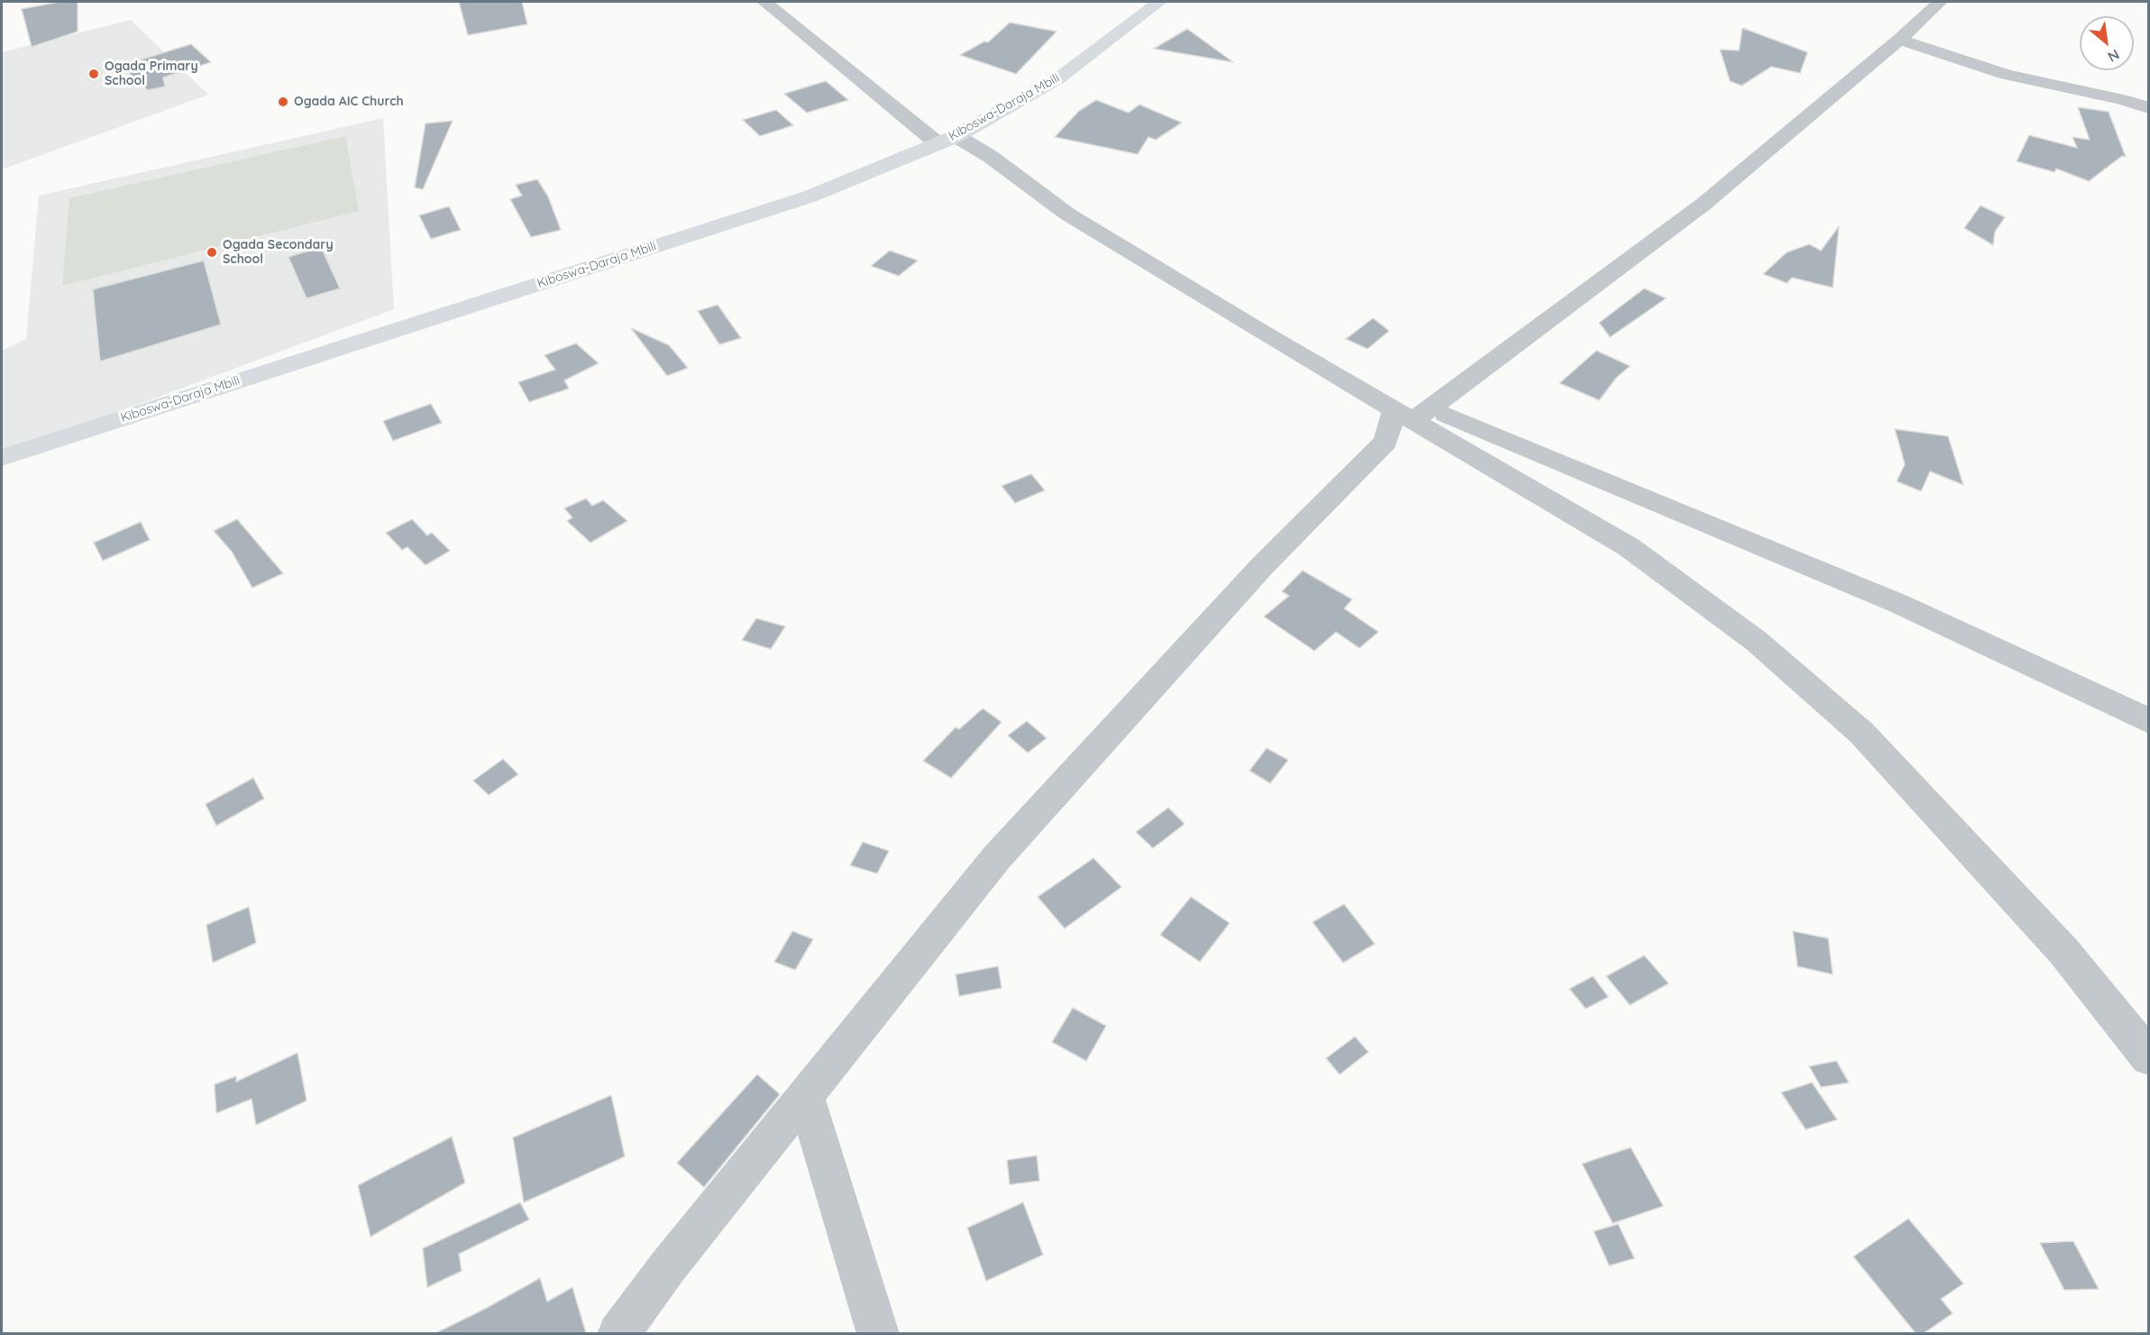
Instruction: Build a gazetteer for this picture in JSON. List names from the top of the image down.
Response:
{
  "streets": {
    "main road": ["Kiboswa-Daraja Mbili"]
  },
  "places": ["Ogada Primary School", "Ogada AIC Church", "Ogada Secondary School"],
  "north": "bottom right"
}
